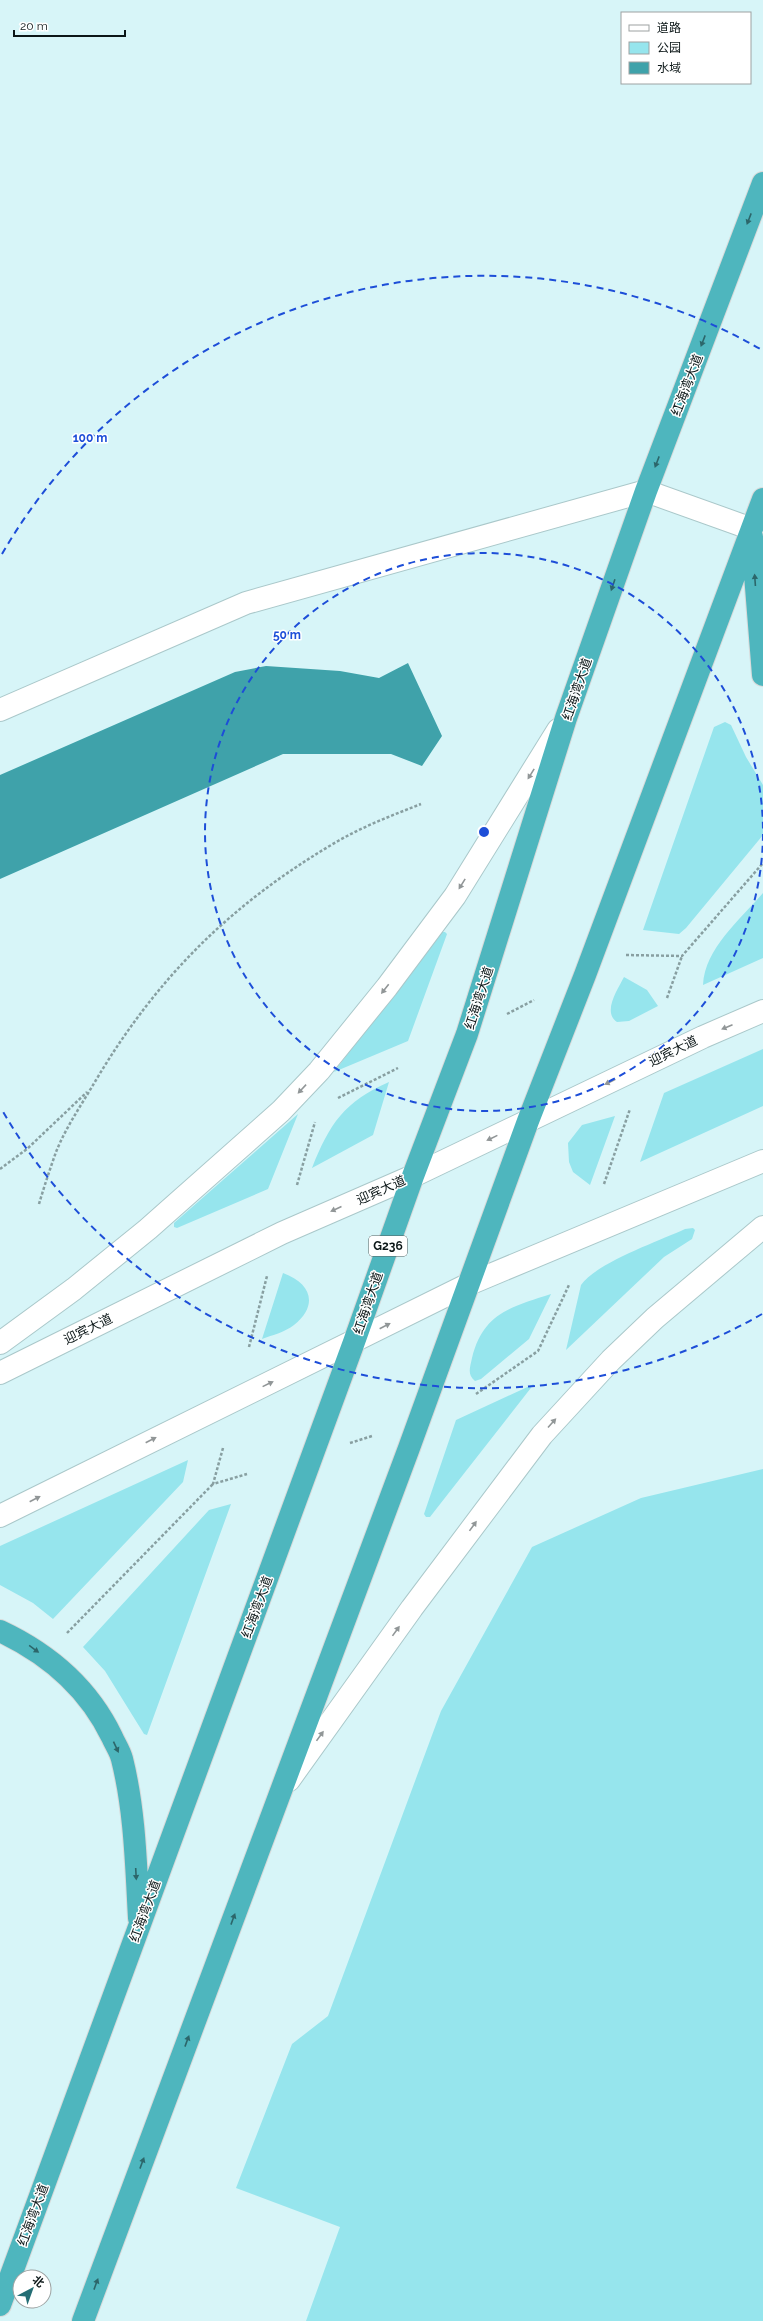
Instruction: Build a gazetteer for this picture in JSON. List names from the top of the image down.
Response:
{
  "streets": {
    "highway": ["红海湾大道", "G236"],
    "main road": ["迎宾大道"]
  },
  "crossings": [
    ["红海湾大道", "迎宾大道"]
  ],
  "legend": ["道路", "公园", "水域"],
  "scale_bar": "20 m",
  "north": "top right",
  "rings": ["100 m", "50 m"]
}
